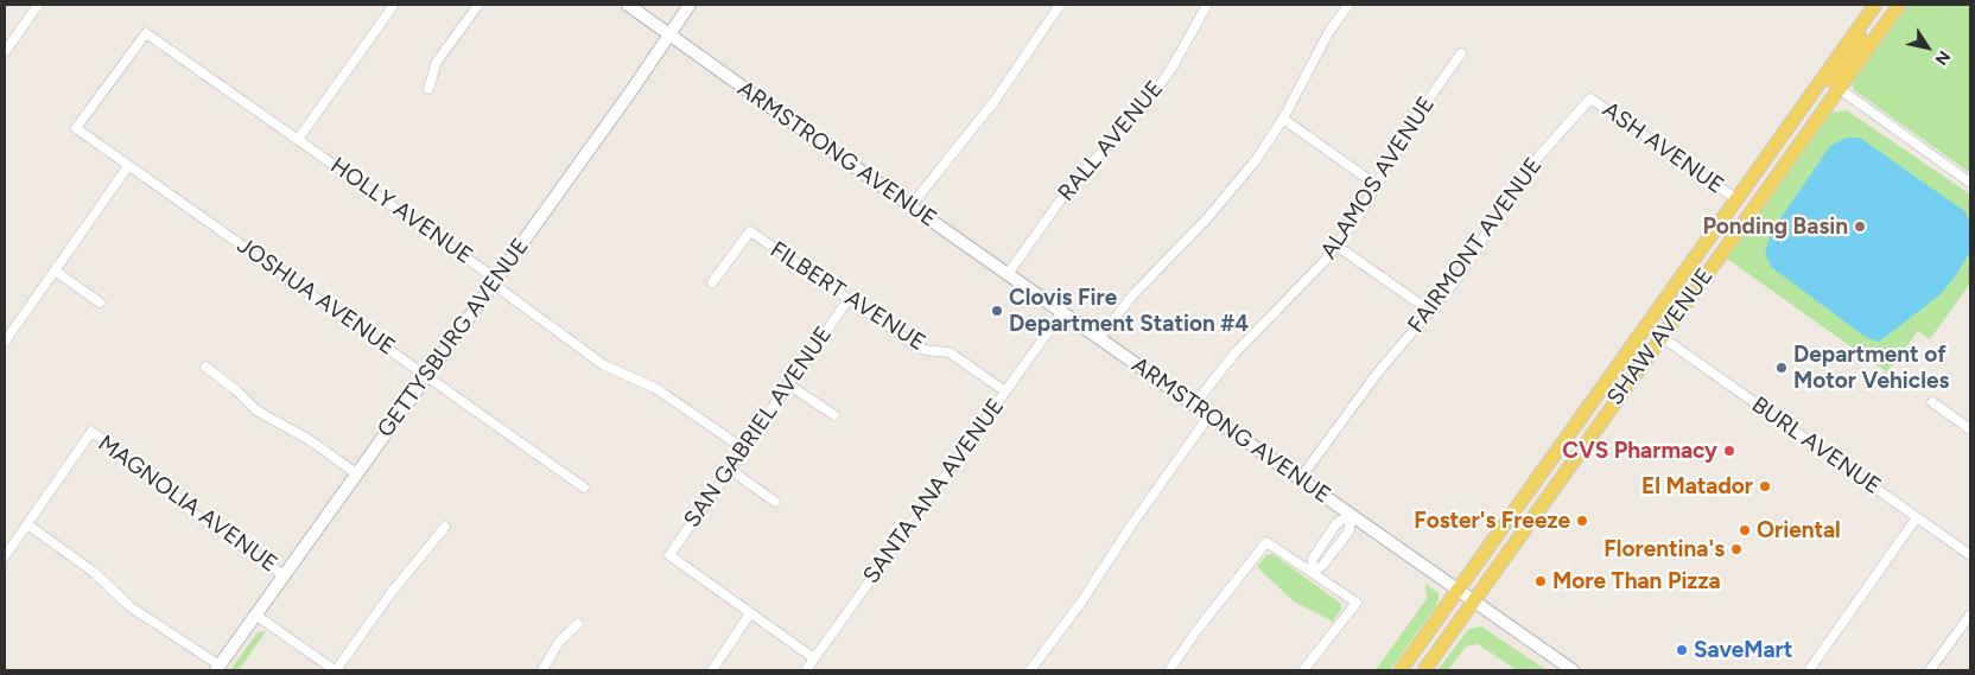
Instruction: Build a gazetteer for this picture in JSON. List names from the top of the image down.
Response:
{
  "streets": {
    "main road": ["SHAW AVENUE"],
    "street": [
      "RALL AVENUE",
      "ASH AVENUE",
      "ARMSTRONG AVENUE",
      "ALAMOS AVENUE",
      "HOLLY AVENUE",
      "FAIRMONT AVENUE",
      "JOSHUA AVENUE",
      "FILBERT AVENUE",
      "GETTYSBURG AVENUE",
      "SAN GABRIEL AVENUE",
      "BURL AVENUE",
      "SANTA ANA AVENUE",
      "MAGNOLIA AVENUE"
    ]
  },
  "crossings": [
    ["RALL AVENUE", "ARMSTRONG AVENUE"],
    ["ASH AVENUE", "FAIRMONT AVENUE"],
    ["ASH AVENUE", "SHAW AVENUE"],
    ["ARMSTRONG AVENUE", "ALAMOS AVENUE"],
    ["ARMSTRONG AVENUE", "FAIRMONT AVENUE"],
    ["ARMSTRONG AVENUE", "SHAW AVENUE"],
    ["ARMSTRONG AVENUE", "GETTYSBURG AVENUE"],
    ["ARMSTRONG AVENUE", "SANTA ANA AVENUE"],
    ["HOLLY AVENUE", "JOSHUA AVENUE"],
    ["HOLLY AVENUE", "GETTYSBURG AVENUE"],
    ["HOLLY AVENUE", "SAN GABRIEL AVENUE"],
    ["JOSHUA AVENUE", "GETTYSBURG AVENUE"],
    ["FILBERT AVENUE", "SAN GABRIEL AVENUE"],
    ["FILBERT AVENUE", "SANTA ANA AVENUE"],
    ["SHAW AVENUE", "BURL AVENUE"],
    ["GETTYSBURG AVENUE", "MAGNOLIA AVENUE"]
  ],
  "places": [
    "Ponding Basin",
    "Clovis Fire Department Station #4",
    "Department of Motor Vehicles",
    "CVS Pharmacy",
    "El Matador",
    "Foster's Freeze",
    "Oriental",
    "Florentina's",
    "More Than Pizza",
    "SaveMart"
  ],
  "north": "bottom right"
}
